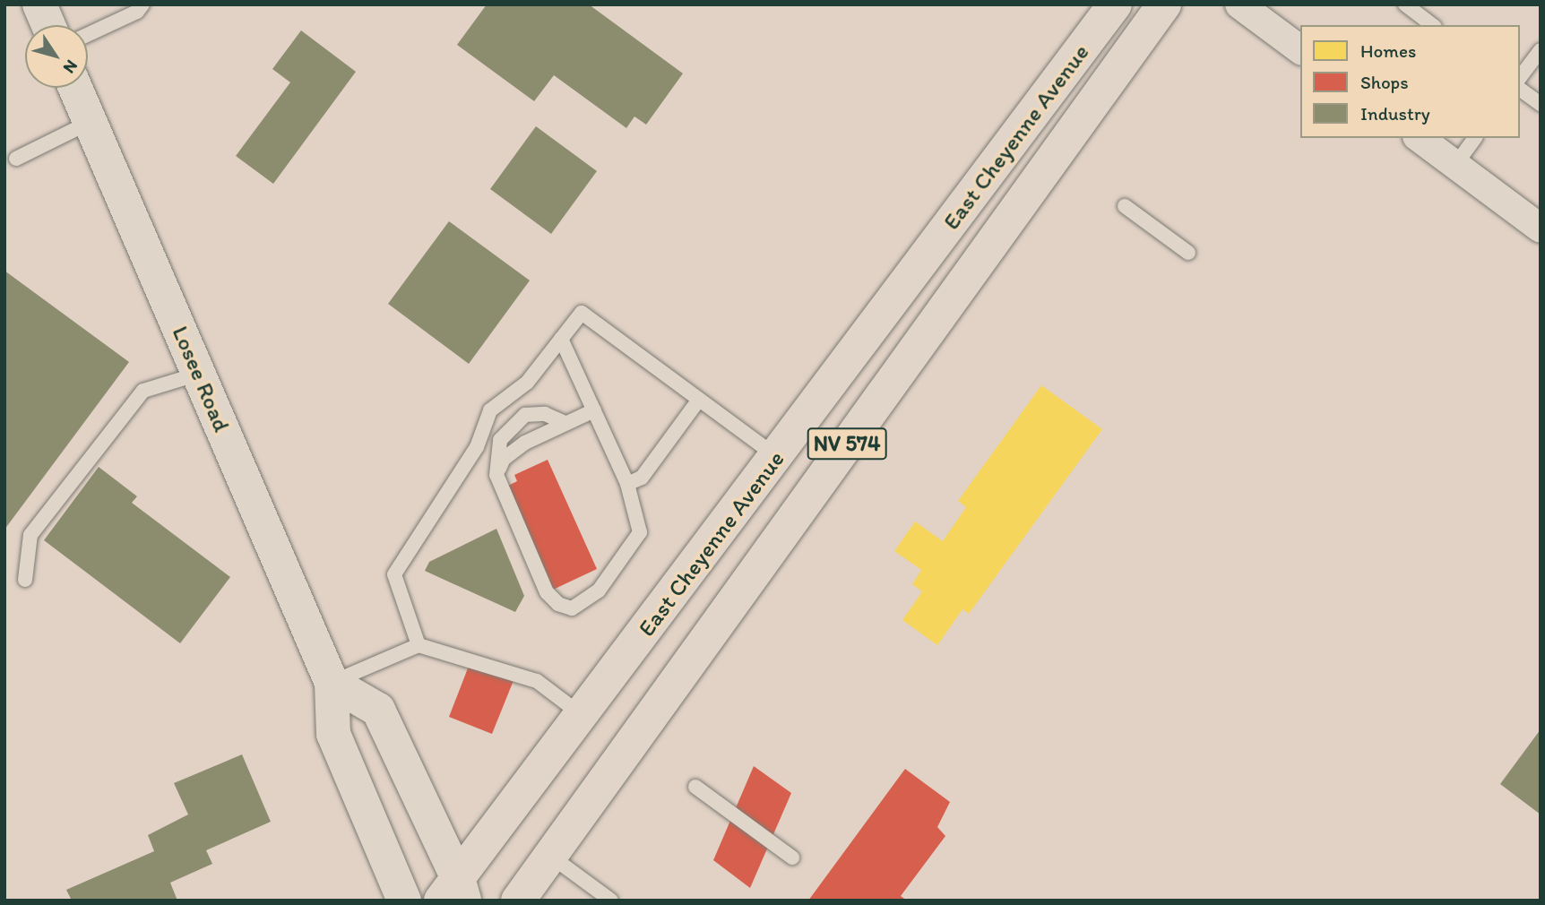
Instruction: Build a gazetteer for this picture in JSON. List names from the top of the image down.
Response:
{
  "streets": {
    "main road": ["East Cheyenne Avenue", "Losee Road", "NV 574"]
  },
  "legend": ["Homes", "Shops", "Industry"],
  "north": "bottom right"
}
